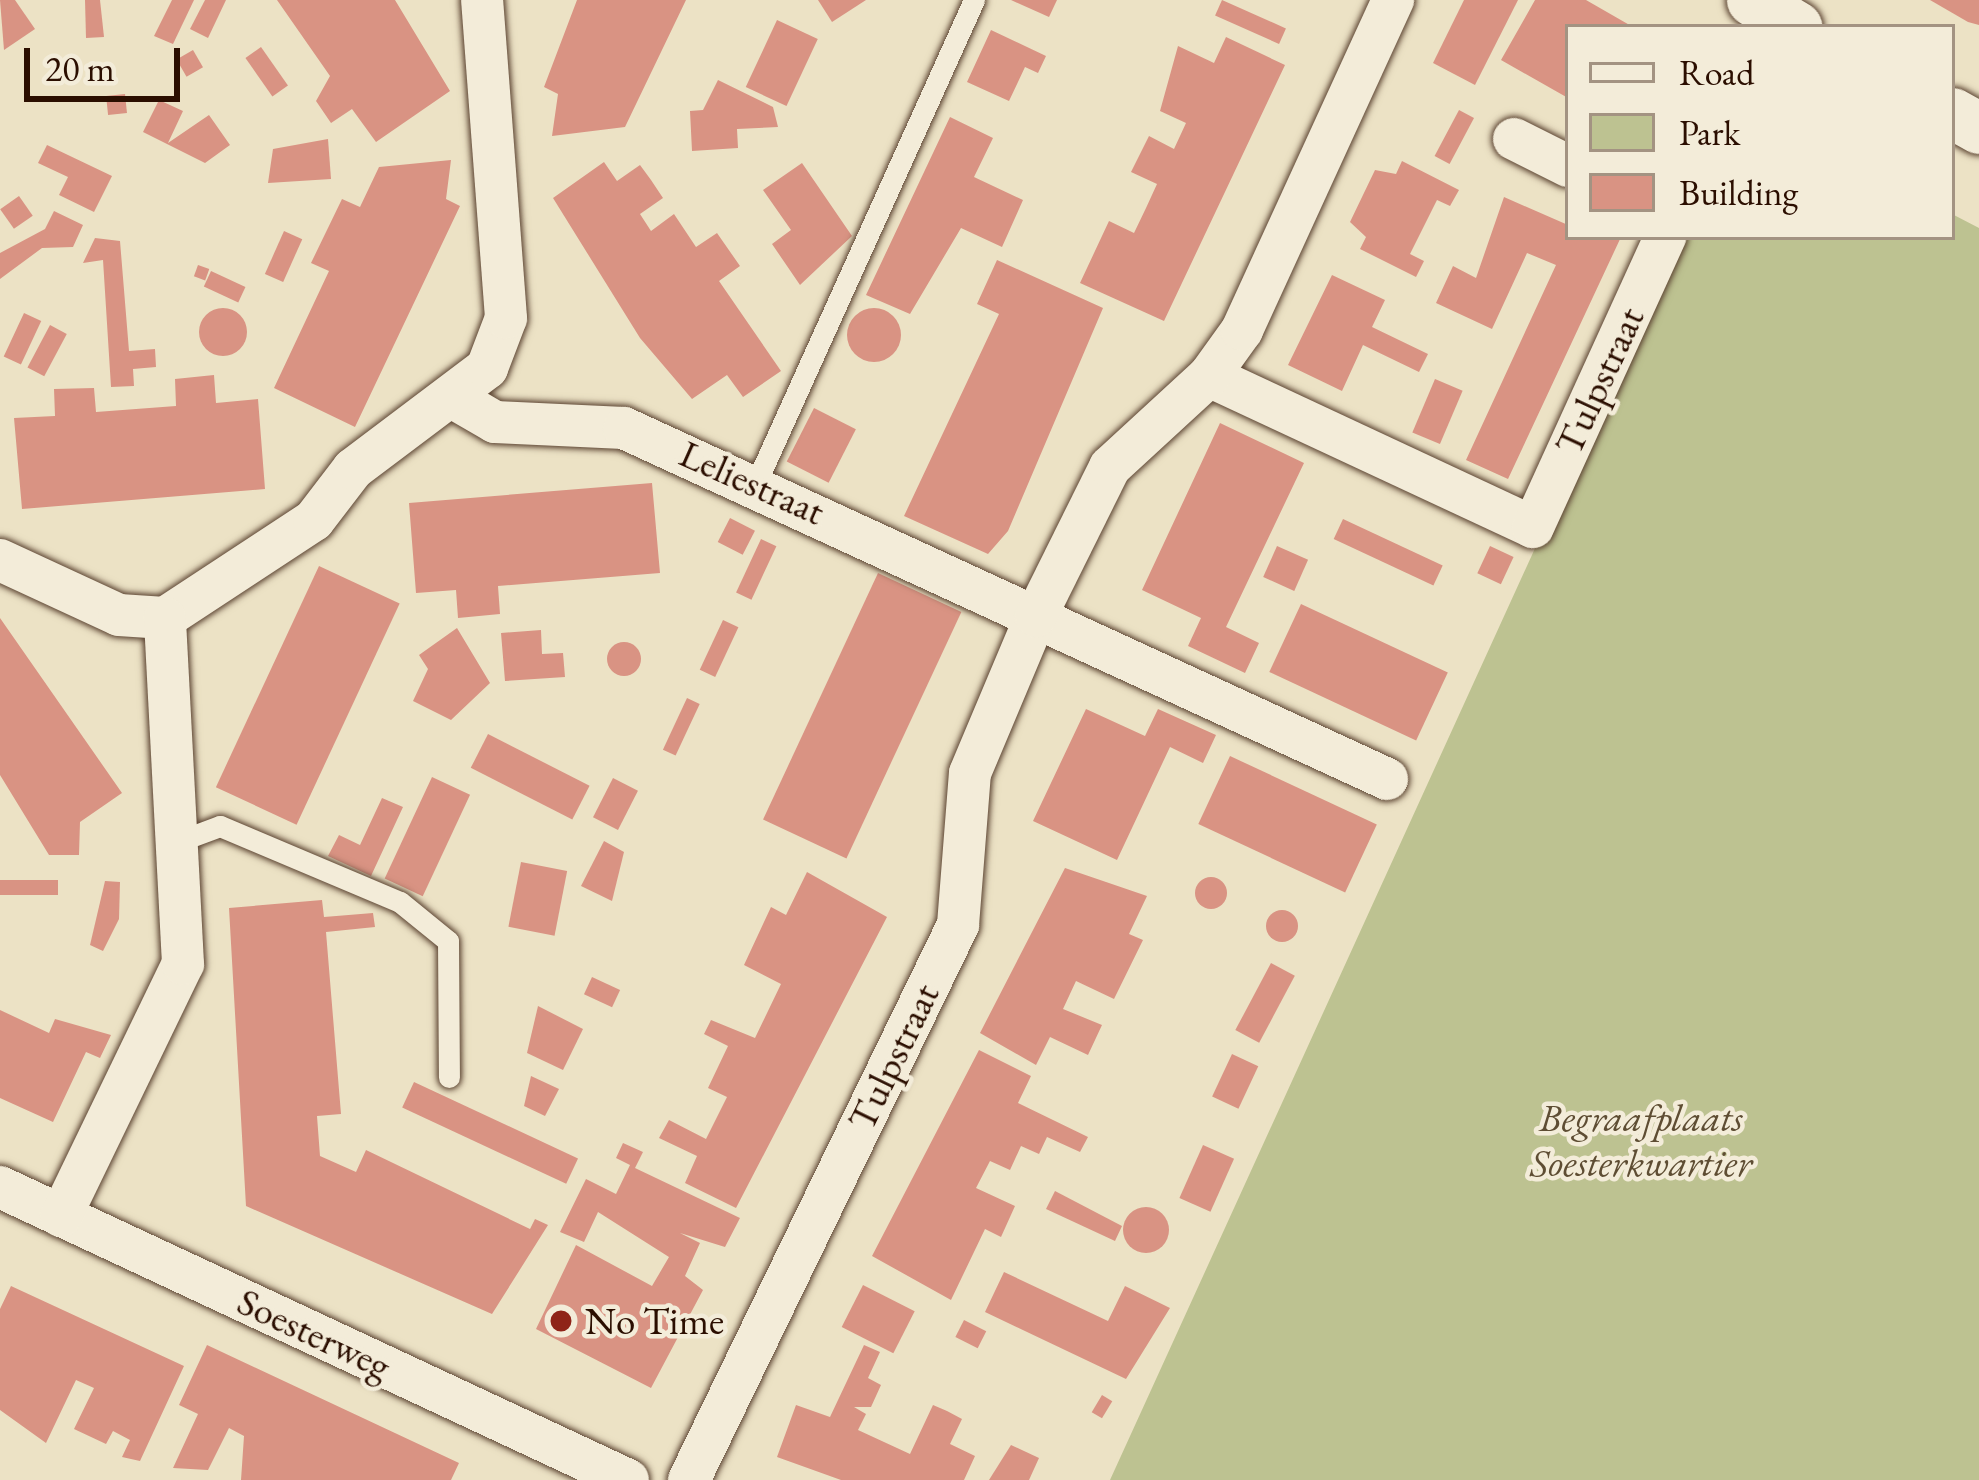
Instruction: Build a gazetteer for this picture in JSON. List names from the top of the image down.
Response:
{
  "streets": {
    "street": ["Tulpstraat", "Leliestraat", "Soesterweg"]
  },
  "crossings": [
    ["Tulpstraat", "Leliestraat"]
  ],
  "parks": ["Begraafplaats Soesterkwartier"],
  "places": ["No Time"],
  "legend": ["Road", "Park", "Building"],
  "scale_bar": "20 m"
}
